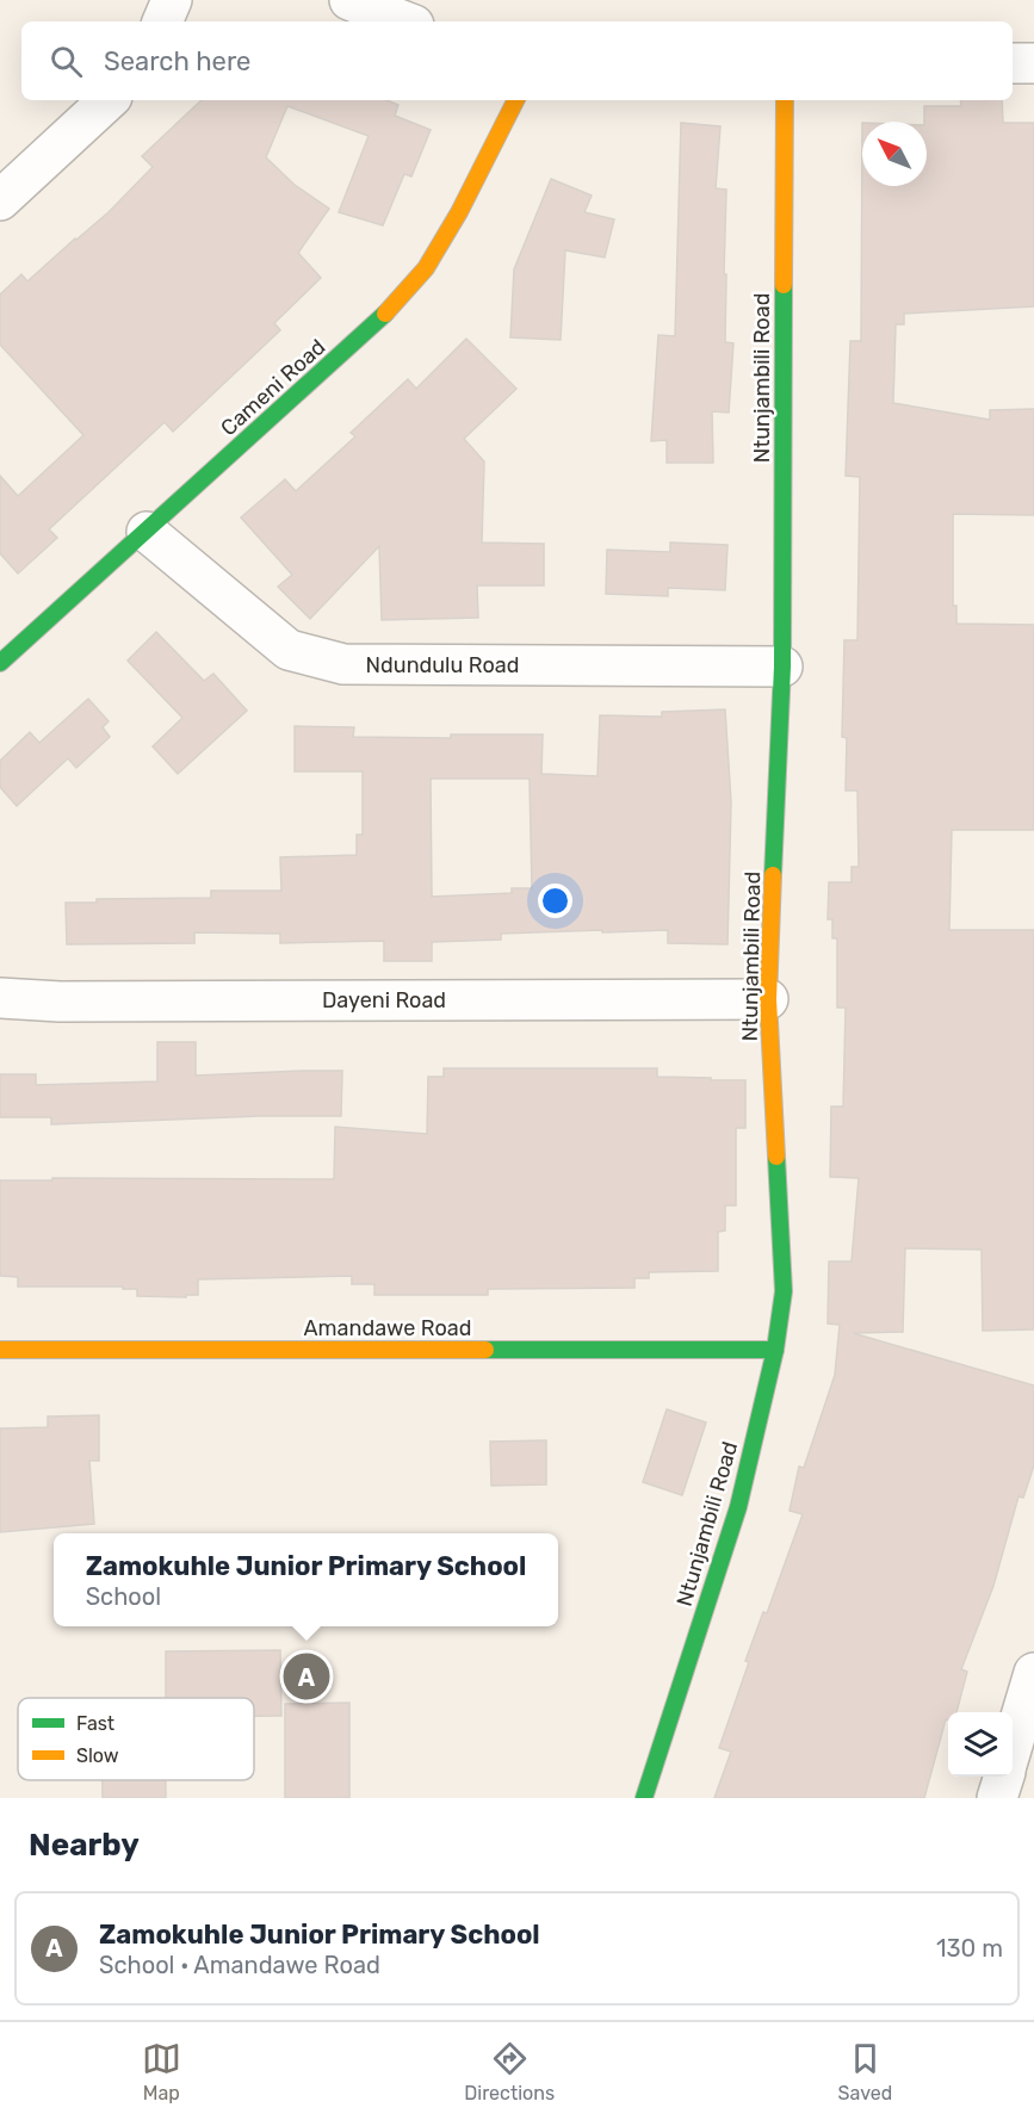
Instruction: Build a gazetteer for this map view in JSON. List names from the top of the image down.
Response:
{
  "streets": {
    "street": [
      "Ntunjambili Road",
      "Cameni Road",
      "Ndundulu Road",
      "Dayeni Road",
      "Amandawe Road"
    ]
  },
  "crossings": [
    ["Ntunjambili Road", "Ndundulu Road"],
    ["Ntunjambili Road", "Dayeni Road"],
    ["Ntunjambili Road", "Amandawe Road"],
    ["Cameni Road", "Ndundulu Road"]
  ],
  "legend": ["Fast", "Slow"],
  "north": "top left",
  "page": {
    "search": "Search here",
    "popup": ["Zamokuhle Junior Primary School", "School"],
    "pins": "A",
    "heading": "Nearby",
    "list": [
      {
        "mark": "A",
        "name": "Zamokuhle Junior Primary School",
        "note": "School · Amandawe Road",
        "value": "130 m"
      }
    ],
    "nav": ["Map", "Directions", "Saved"]
  }
}
